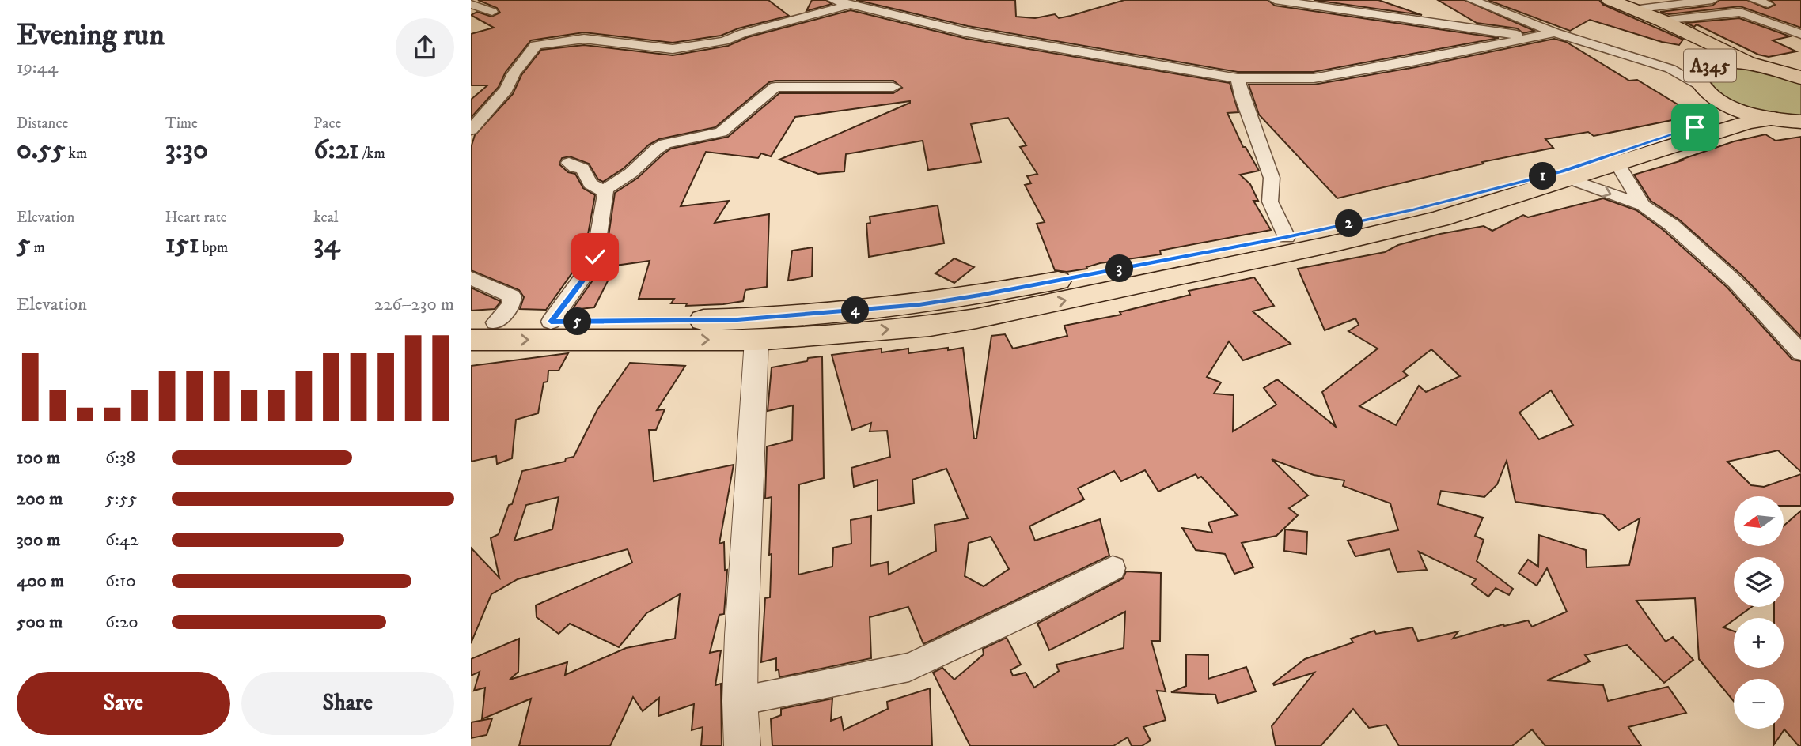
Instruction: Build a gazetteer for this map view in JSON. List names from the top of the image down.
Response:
{
  "streets": {
    "main road": ["A345"]
  },
  "north": "left",
  "page": {
    "heading": ["Evening run", "19:44"],
    "stats": [
      ["Distance", "0.55 km"],
      ["Time", "3:30"],
      ["Pace", "6:21 /km"],
      ["Elevation", "5 m"],
      ["Heart rate", "151 bpm"],
      ["kcal", "34"]
    ],
    "pins": [
      "1",
      "2",
      "3",
      "4",
      "5"
    ],
    "chart": ["Elevation", "226–230 m"],
    "list": [
      {
        "name": "100 m",
        "note": "6:38"
      },
      {
        "name": "200 m",
        "note": "5:55"
      },
      {
        "name": "300 m",
        "note": "6:42"
      },
      {
        "name": "400 m",
        "note": "6:10"
      },
      {
        "name": "500 m",
        "note": "6:20"
      }
    ],
    "map_buttons": ["+", "−"],
    "buttons": ["Save", "Share"]
  }
}
